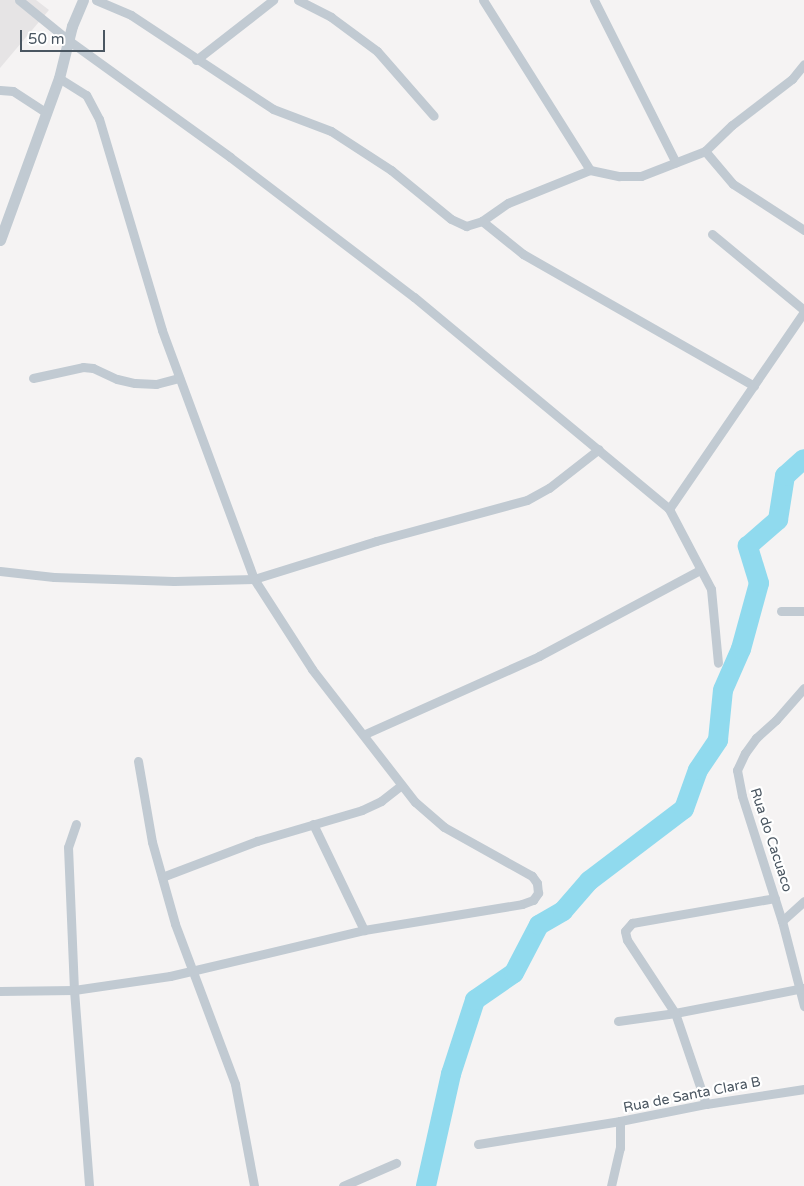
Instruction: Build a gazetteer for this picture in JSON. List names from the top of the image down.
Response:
{
  "streets": {
    "street": ["Rua do Cacuaco", "Rua de Santa Clara B"]
  },
  "scale_bar": "50 m"
}
